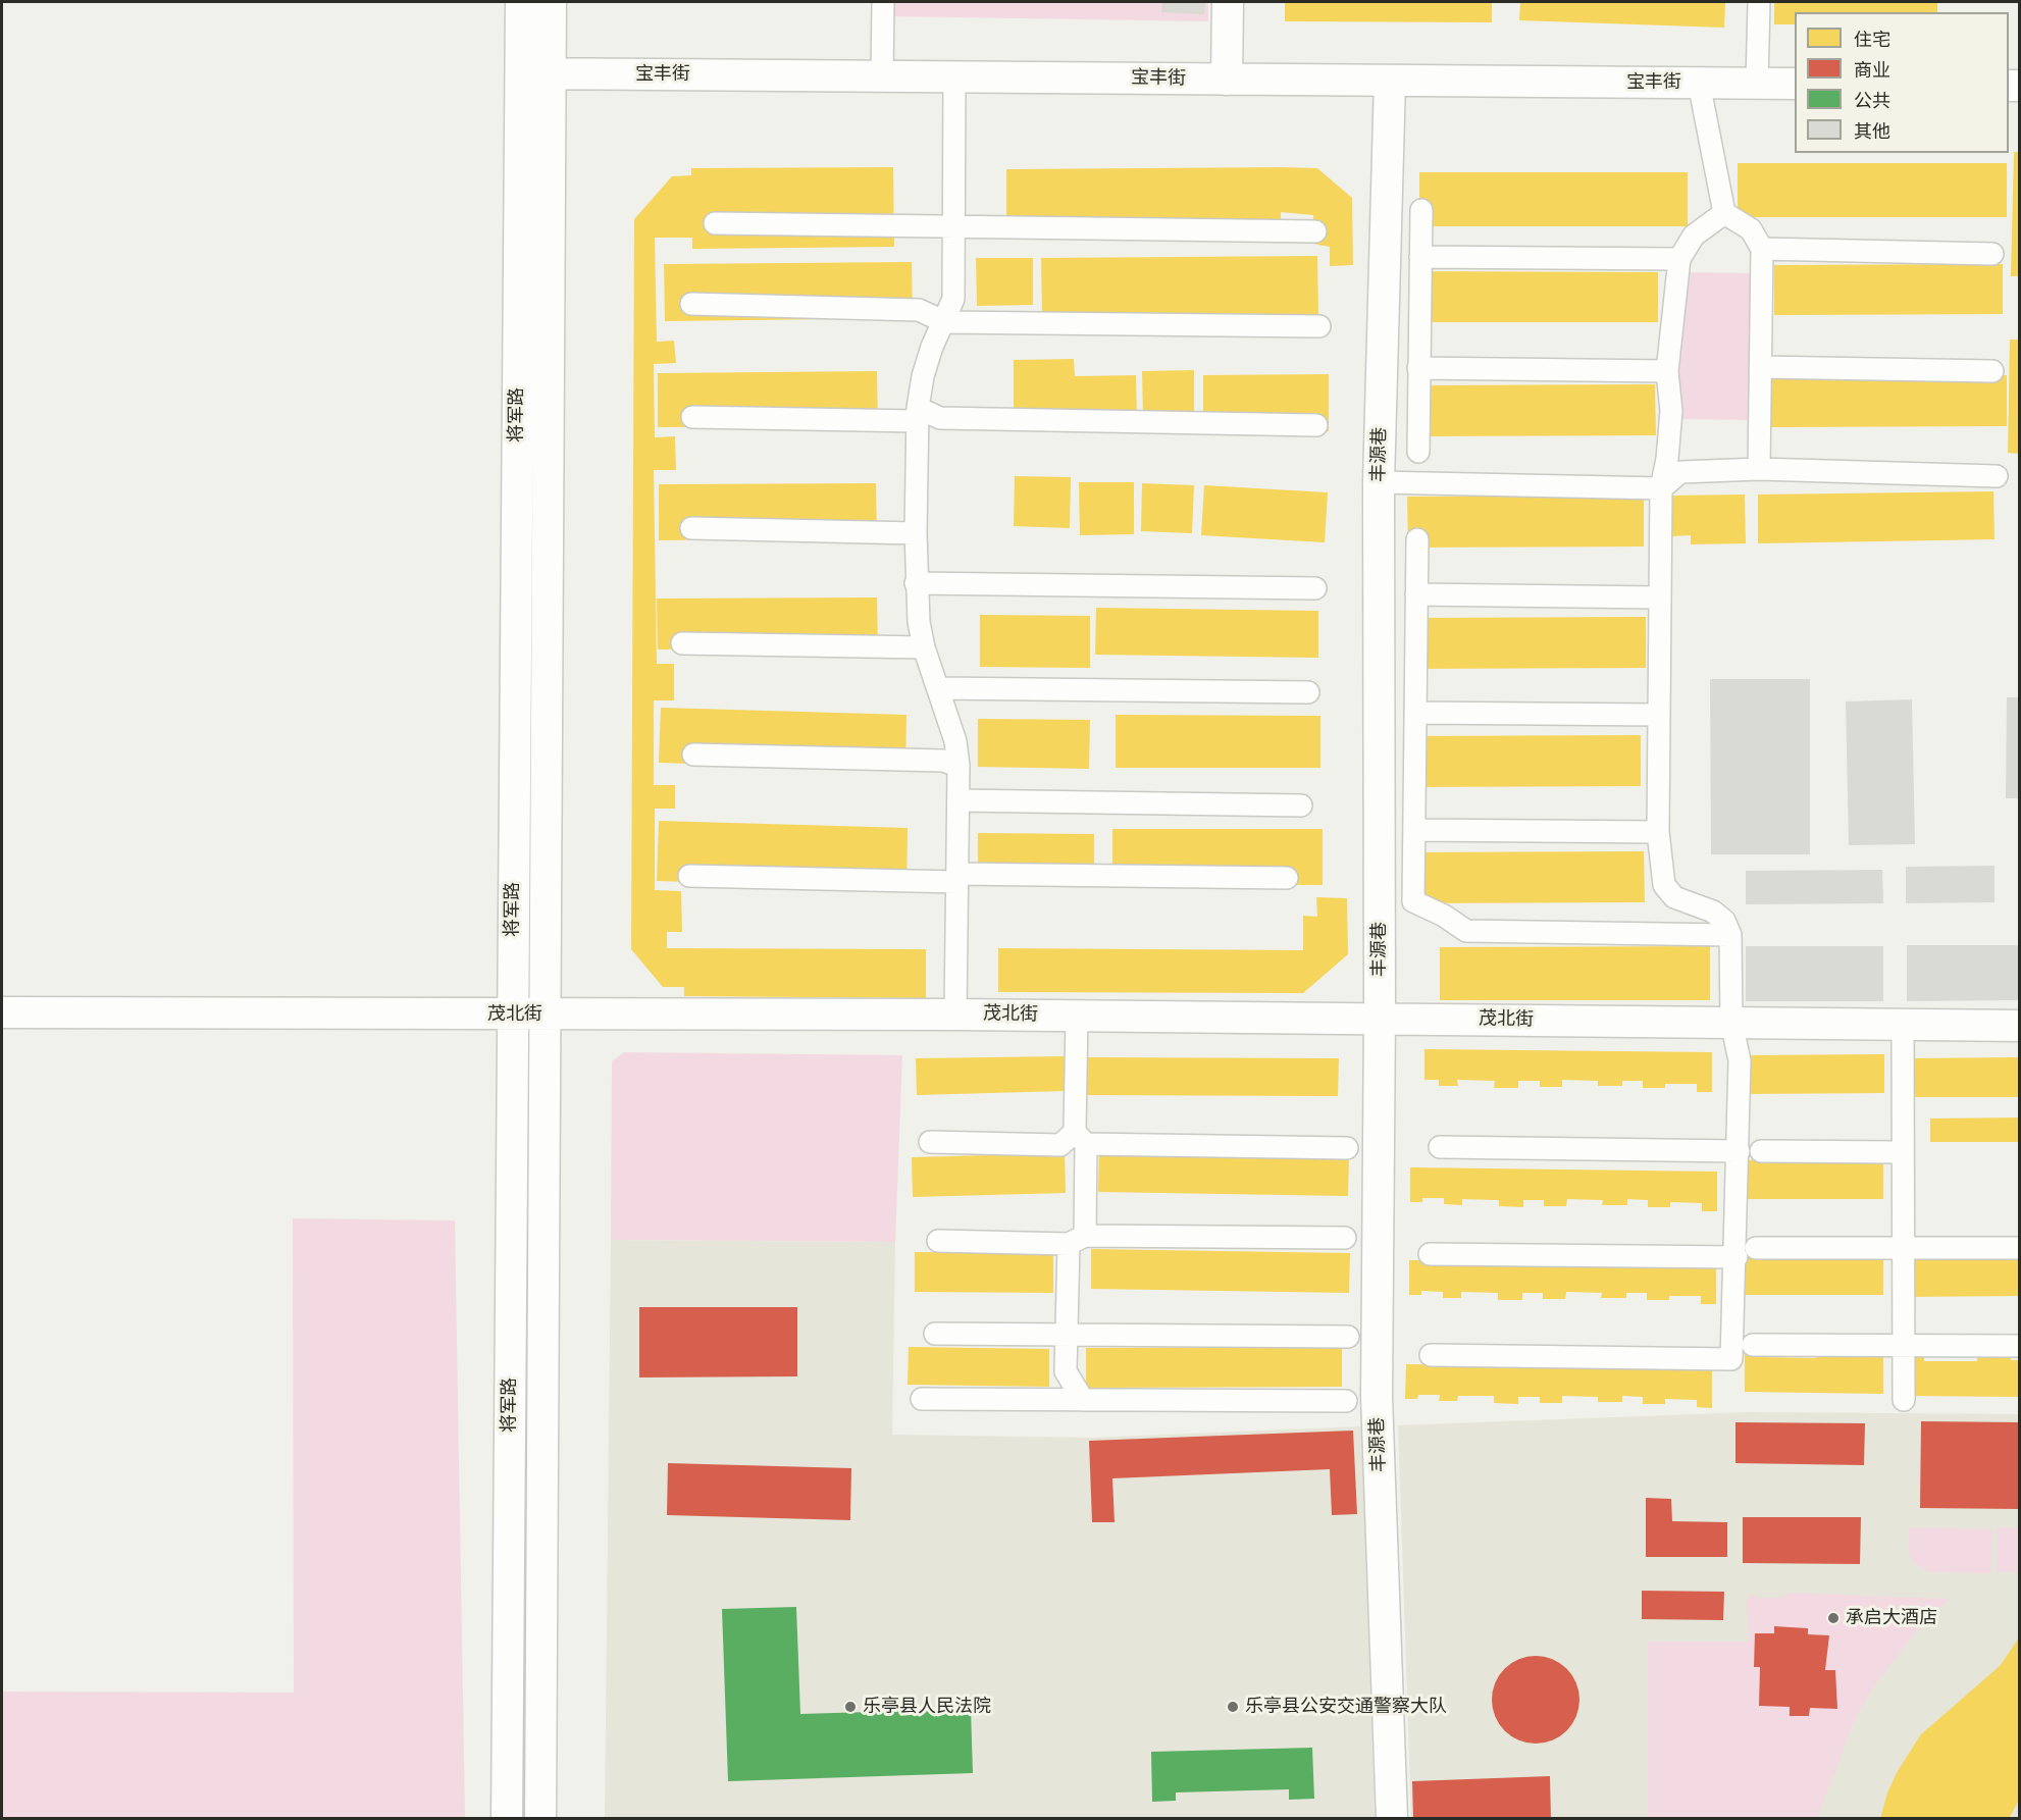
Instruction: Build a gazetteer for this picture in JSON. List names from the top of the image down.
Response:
{
  "streets": {
    "street": [
      "宝丰街",
      "将军路",
      "丰源巷",
      "茂北街"
    ]
  },
  "crossings": [
    ["宝丰街", "将军路"],
    ["宝丰街", "丰源巷"],
    ["将军路", "茂北街"],
    ["丰源巷", "茂北街"]
  ],
  "places": ["承启大酒店", "乐亭县人民法院", "乐亭县公安交通警察大队"],
  "legend": [
    "住宅",
    "商业",
    "公共",
    "其他"
  ]
}
